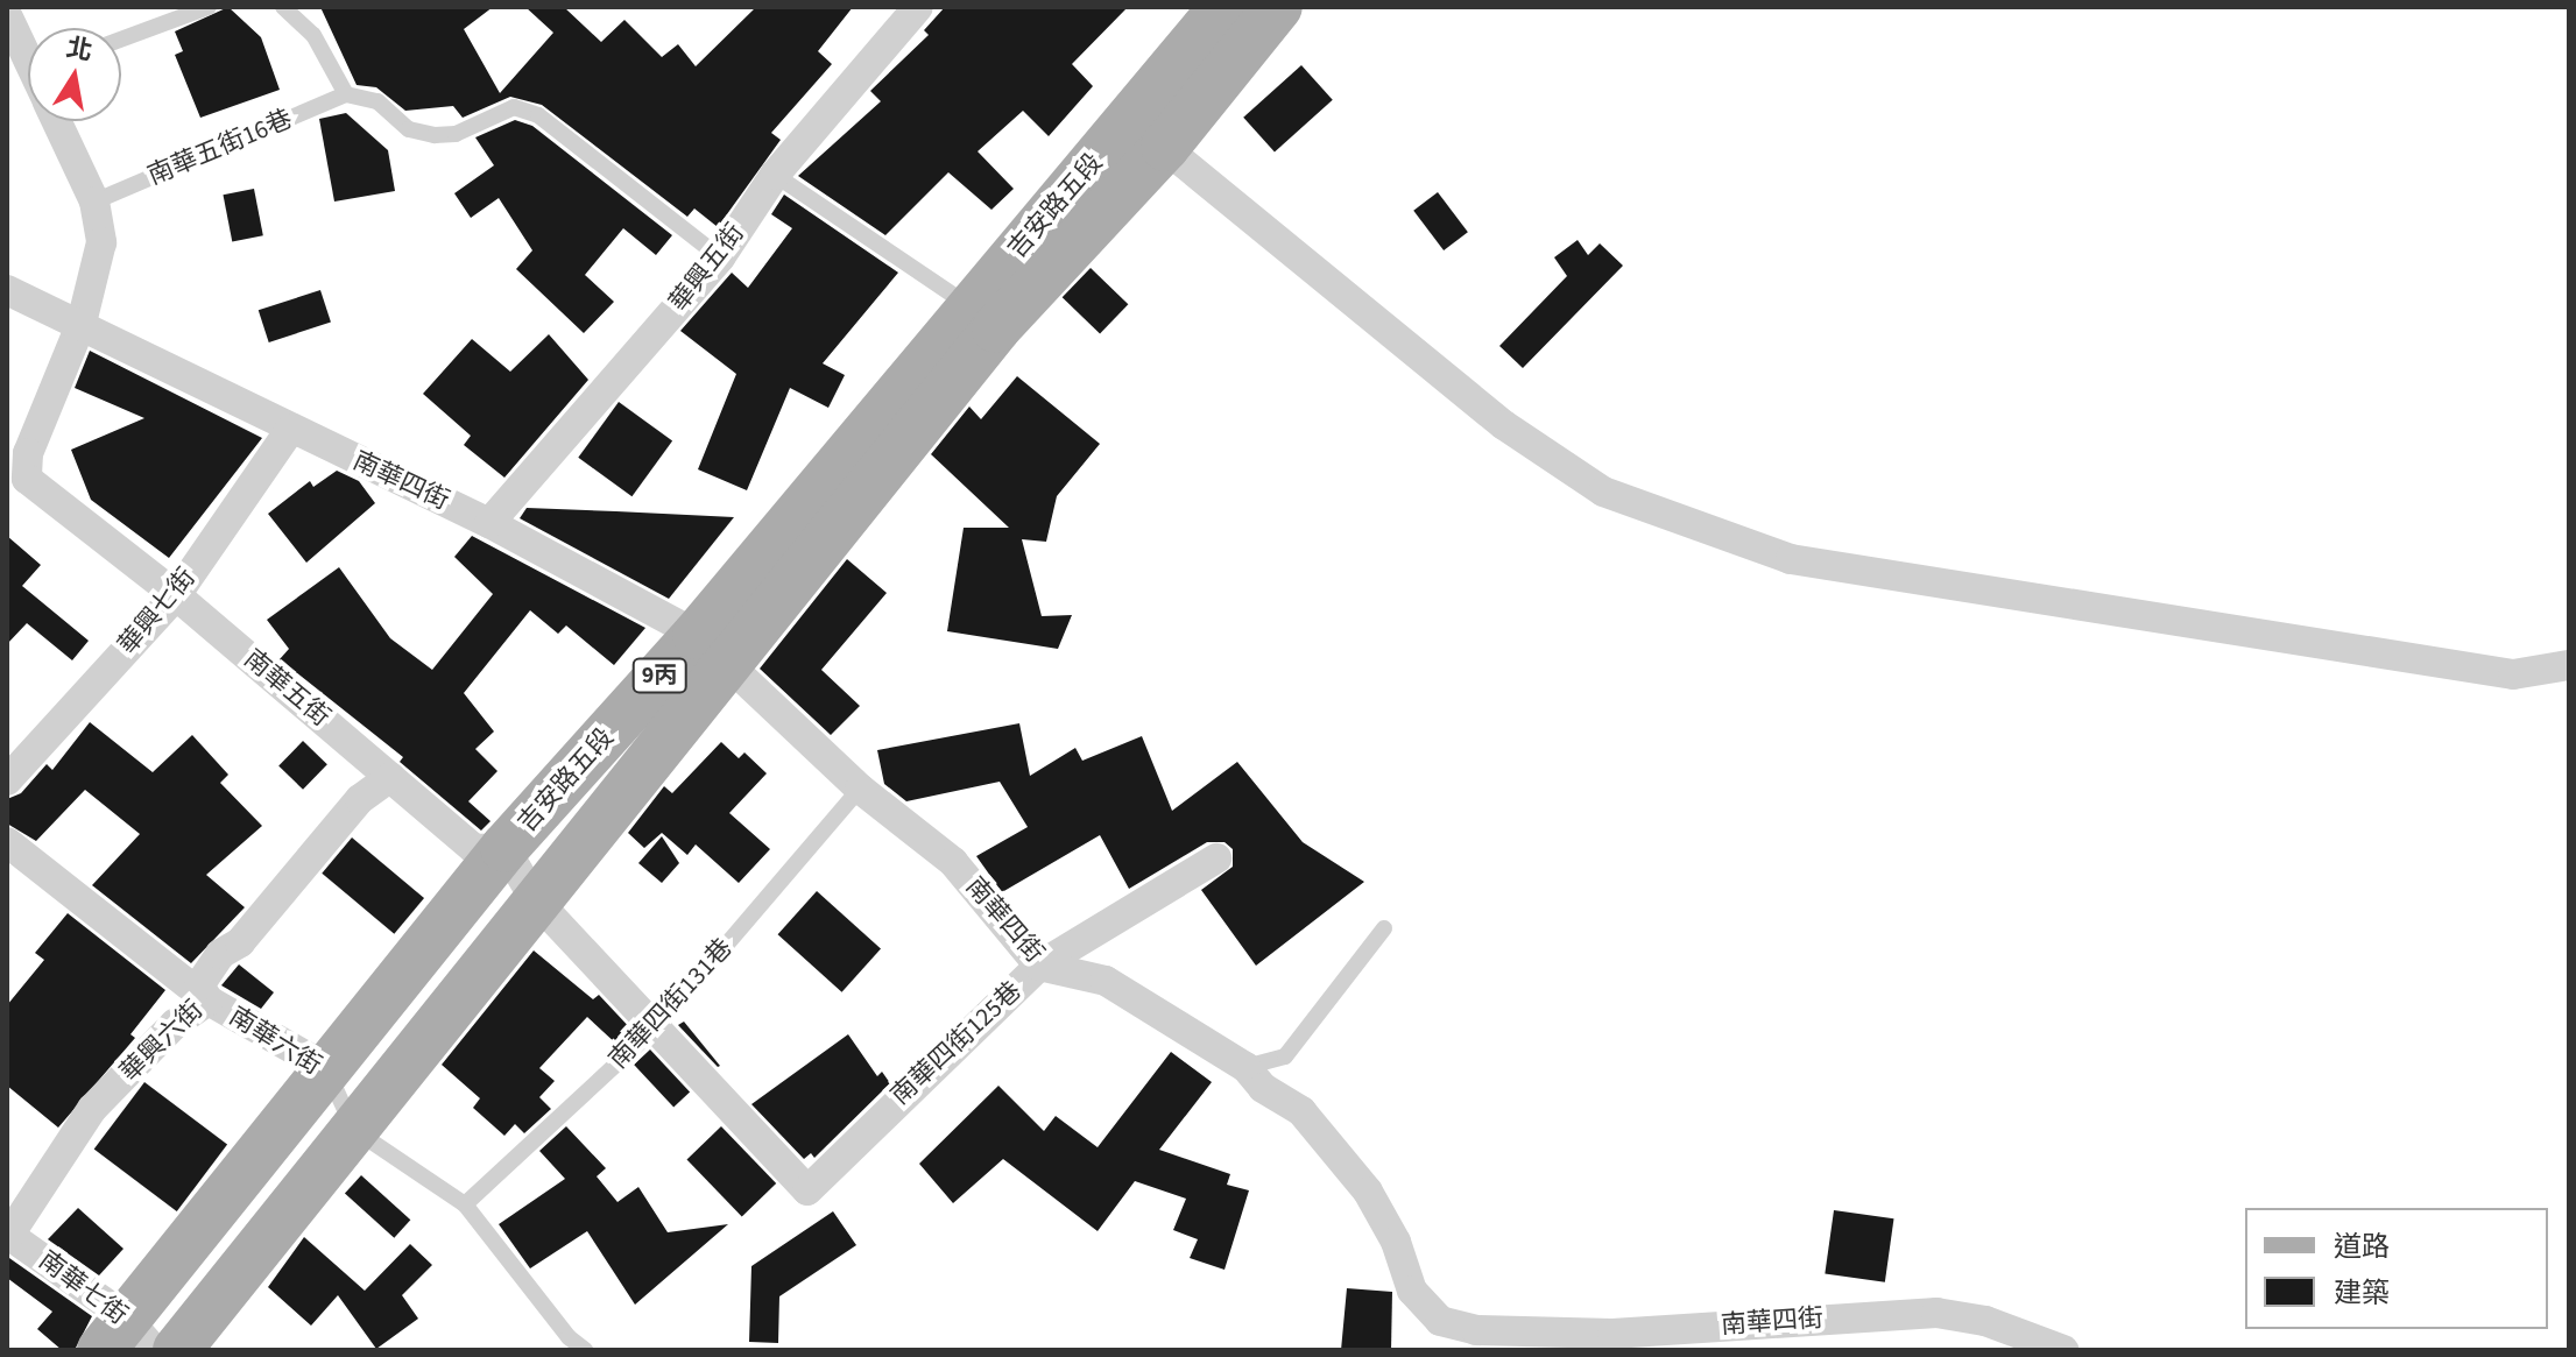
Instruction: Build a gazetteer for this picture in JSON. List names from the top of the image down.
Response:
{
  "streets": {
    "main road": ["吉安路五段", "9丙"],
    "street": [
      "華興五街",
      "南華四街",
      "華興七街",
      "南華五街",
      "華興六街",
      "南華六街",
      "南華四街125巷",
      "南華七街"
    ],
    "lane": ["南華五街16巷", "南華四街131巷"]
  },
  "crossings": [
    ["南華五街16巷", "南華五街"],
    ["吉安路五段", "南華四街"],
    ["吉安路五段", "南華五街"],
    ["吉安路五段", "南華六街"],
    ["吉安路五段", "南華七街"],
    ["華興五街", "南華四街"],
    ["南華四街", "華興七街"],
    ["南華四街", "南華五街"],
    ["南華四街", "南華四街131巷"],
    ["南華四街", "南華四街125巷"],
    ["華興七街", "南華五街"],
    ["南華五街", "華興六街"],
    ["南華四街131巷", "南華四街125巷"],
    ["華興六街", "南華六街"],
    ["華興六街", "南華七街"]
  ],
  "legend": ["道路", "建築"],
  "north": "top"
}
